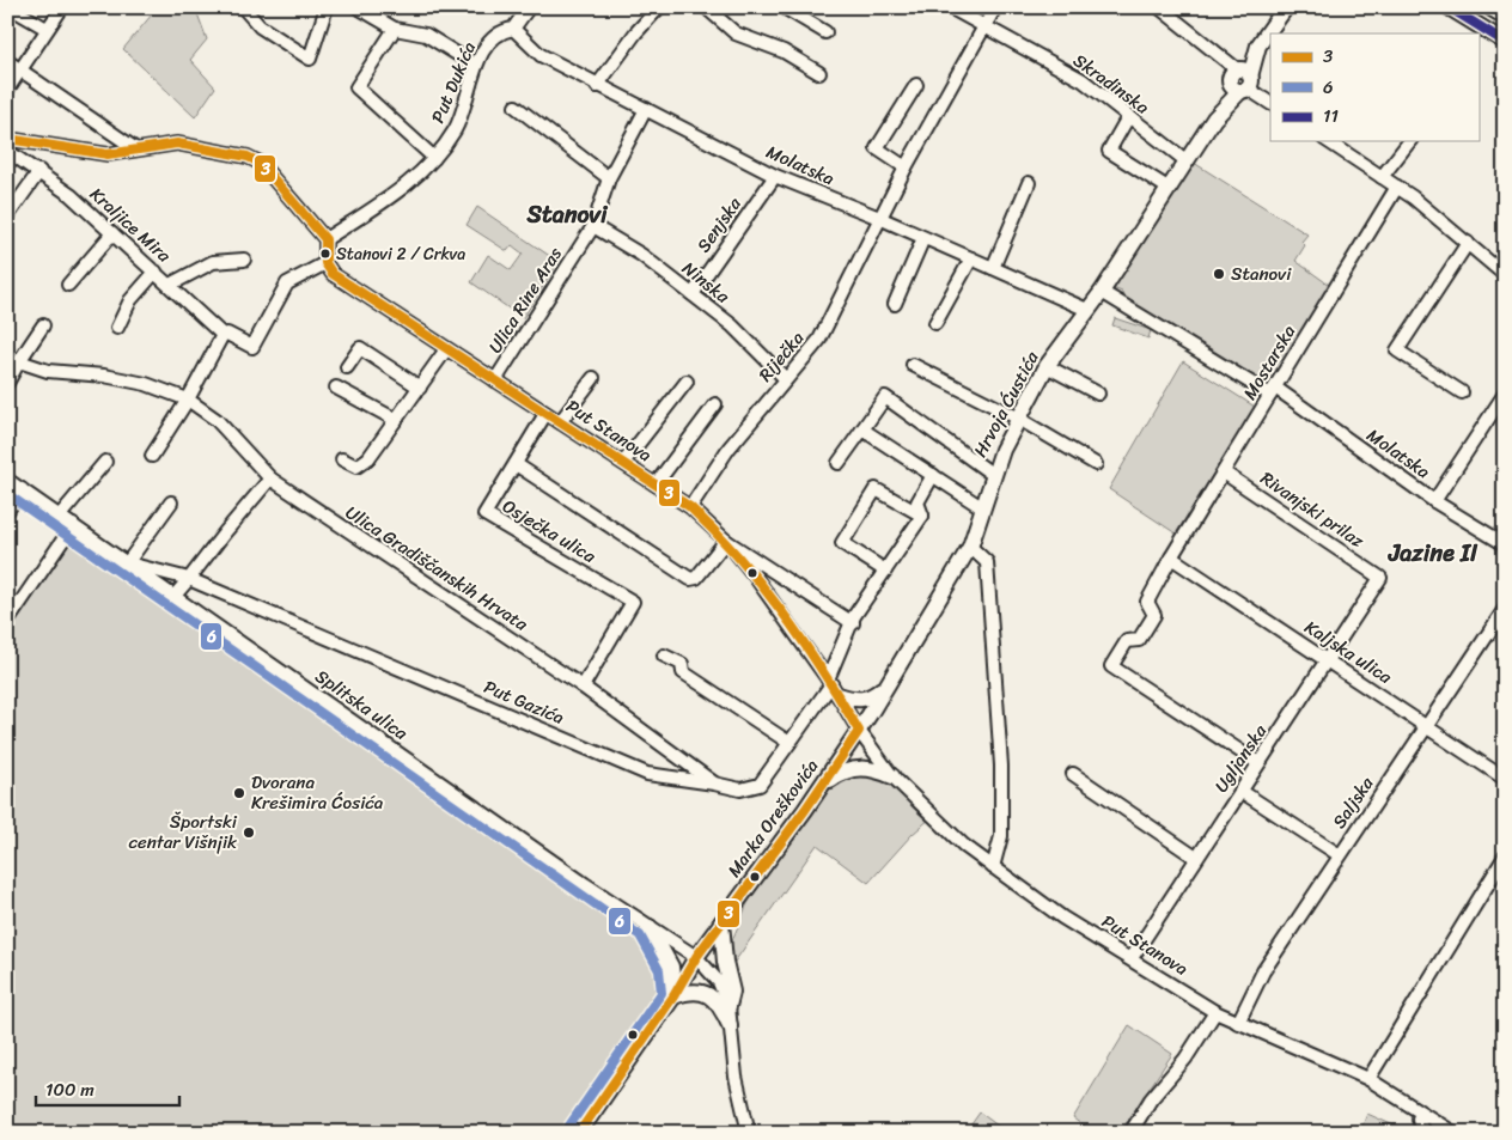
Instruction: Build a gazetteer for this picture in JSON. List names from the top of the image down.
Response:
{
  "streets": {
    "main road": ["Hrvoja Ćustića", "Marka Oreškovića"],
    "street": [
      "Put Dukića",
      "Skradinska",
      "Molatska",
      "Kraljice Mira",
      "Senjska",
      "Ninska",
      "Ulica Rine Aras",
      "Riječka",
      "Mostarska",
      "Put Stanova",
      "Rivanjski prilaz",
      "Osječka ulica",
      "Ulica Gradiščanskih Hrvata",
      "Kaljska ulica",
      "Put Gazića",
      "Splitska ulica",
      "Ugljanska",
      "Saljska"
    ]
  },
  "crossings": [
    ["Put Dukića", "Molatska"],
    ["Skradinska", "Riječka"],
    ["Skradinska", "Hrvoja Ćustića"],
    ["Molatska", "Senjska"],
    ["Molatska", "Ulica Rine Aras"],
    ["Molatska", "Riječka"],
    ["Molatska", "Mostarska"],
    ["Molatska", "Hrvoja Ćustića"],
    ["Senjska", "Ninska"],
    ["Ninska", "Ulica Rine Aras"],
    ["Ninska", "Riječka"],
    ["Ulica Rine Aras", "Put Stanova"],
    ["Riječka", "Put Stanova"],
    ["Mostarska", "Rivanjski prilaz"],
    ["Mostarska", "Kaljska ulica"],
    ["Mostarska", "Ugljanska"],
    ["Put Stanova", "Osječka ulica"],
    ["Put Stanova", "Put Gazića"],
    ["Put Stanova", "Ugljanska"],
    ["Put Stanova", "Saljska"],
    ["Put Stanova", "Marka Oreškovića"],
    ["Rivanjski prilaz", "Ugljanska"],
    ["Osječka ulica", "Ulica Gradiščanskih Hrvata"],
    ["Ulica Gradiščanskih Hrvata", "Put Gazića"],
    ["Kaljska ulica", "Ugljanska"],
    ["Kaljska ulica", "Saljska"],
    ["Put Gazića", "Splitska ulica"],
    ["Splitska ulica", "Marka Oreškovića"]
  ],
  "districts": ["Stanovi", "Jazine II"],
  "places": [
    "Stanovi 2 / Crkva",
    "Stanovi",
    "Dvorana Krešimira Ćosića",
    "Športski centar Višnjik"
  ],
  "lines": ["transit line 11", "transit line 3", "transit line 6"],
  "legend": ["3", "6", "11"],
  "scale_bar": "100 m"
}
